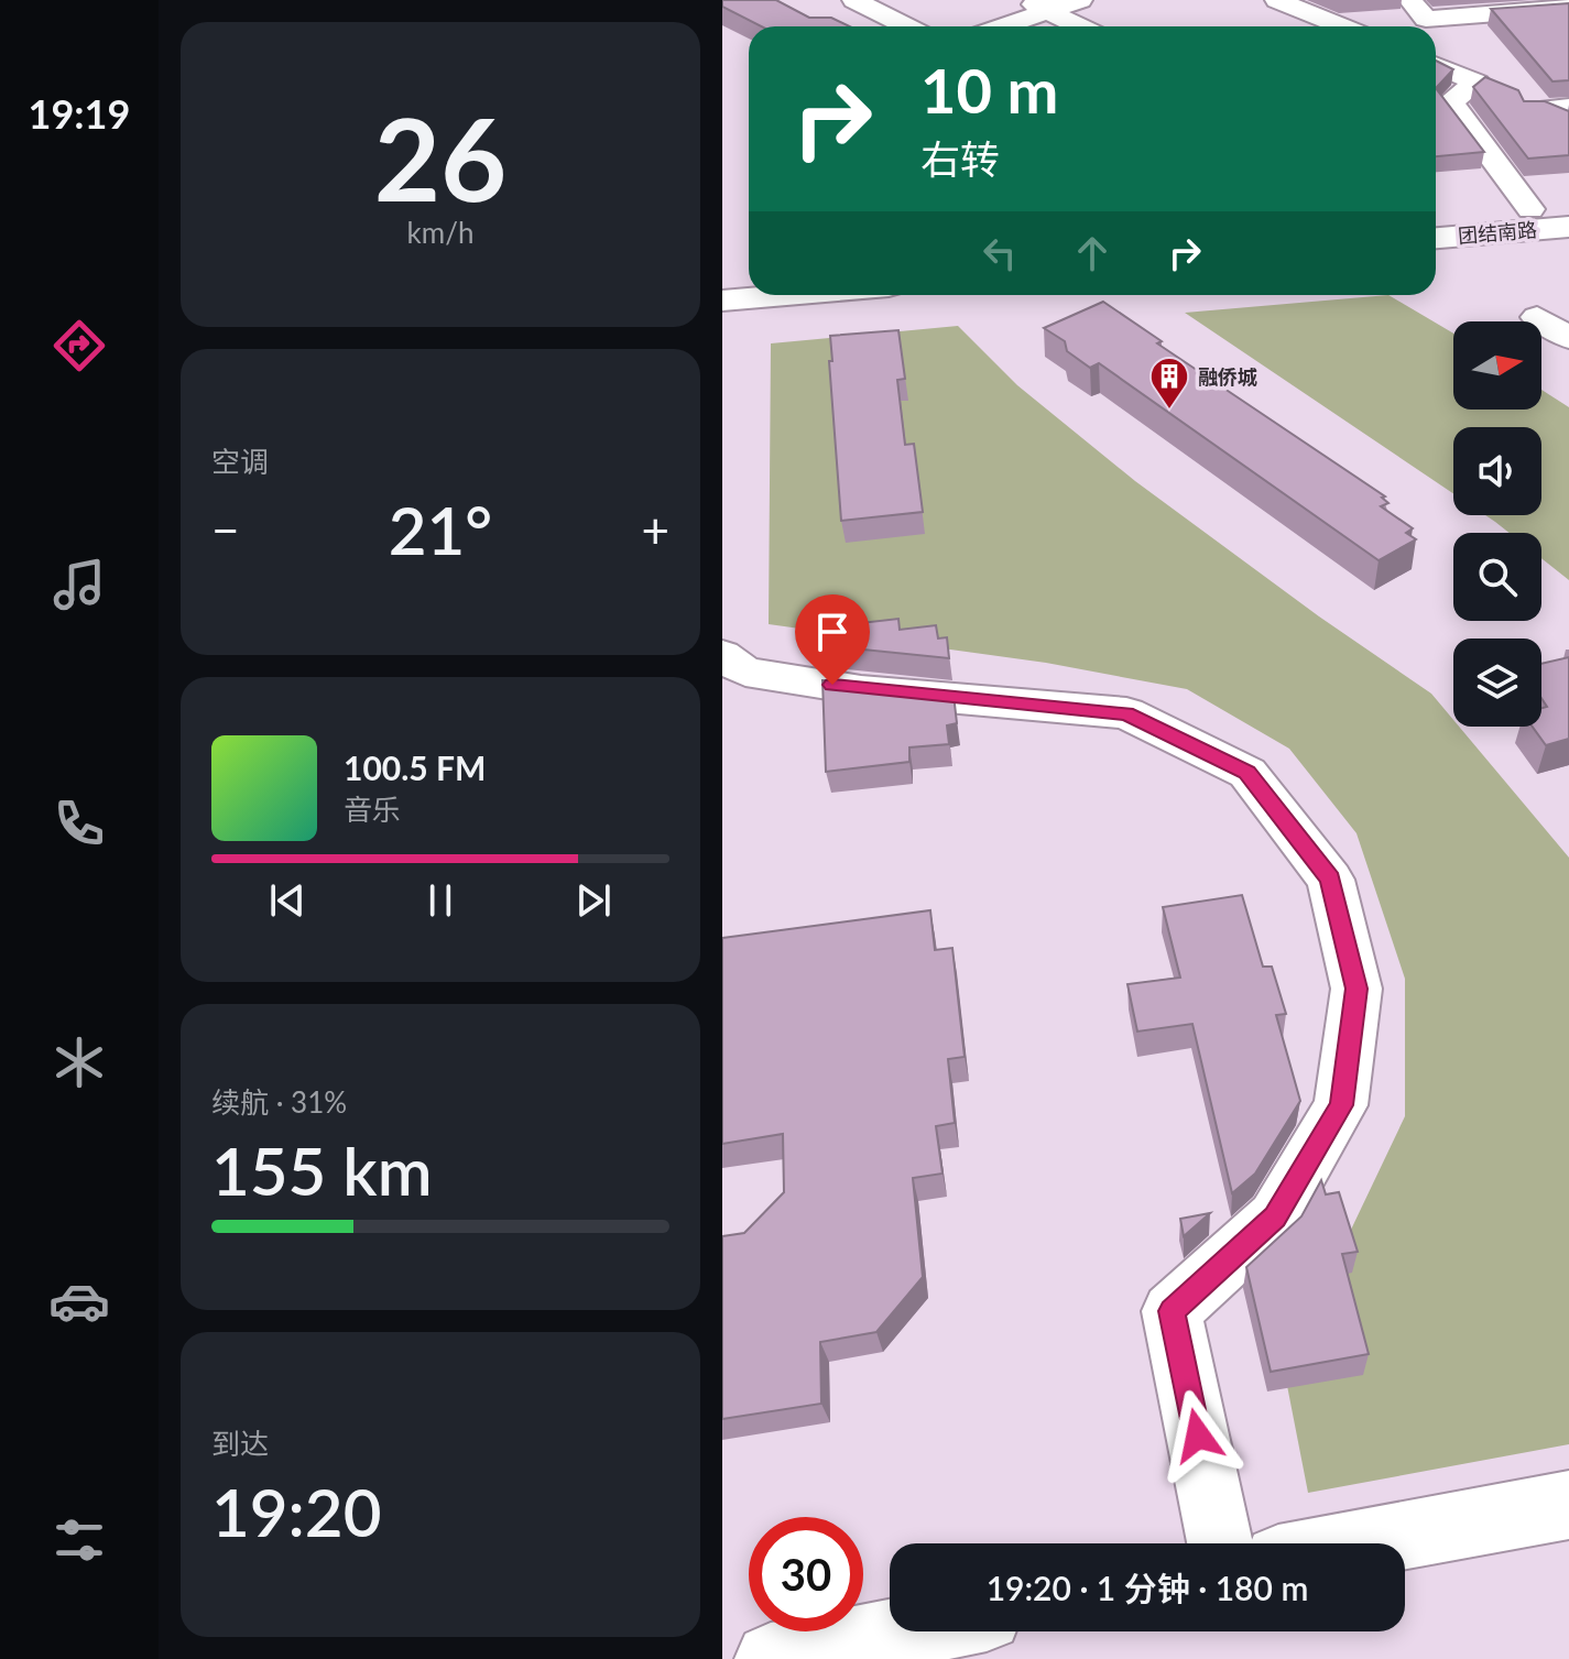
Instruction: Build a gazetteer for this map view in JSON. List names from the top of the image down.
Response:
{
  "streets": {
    "main road": ["团结南路"]
  },
  "places": {
    "building": ["融侨城"]
  },
  "north": "right",
  "page": {
    "tabs": "19:19",
    "tile": [
      ["26", "km/h"],
      "空调",
      ["续航 · 31%", "155 km"],
      ["到达", "19:20"]
    ],
    "turn": ["10 m", "右转"],
    "heat": ["−", "21°", "+"],
    "song": ["100.5 FM", "音乐"],
    "limit": "30",
    "trip": "19:20 · 1 分钟 · 180 m"
  }
}
